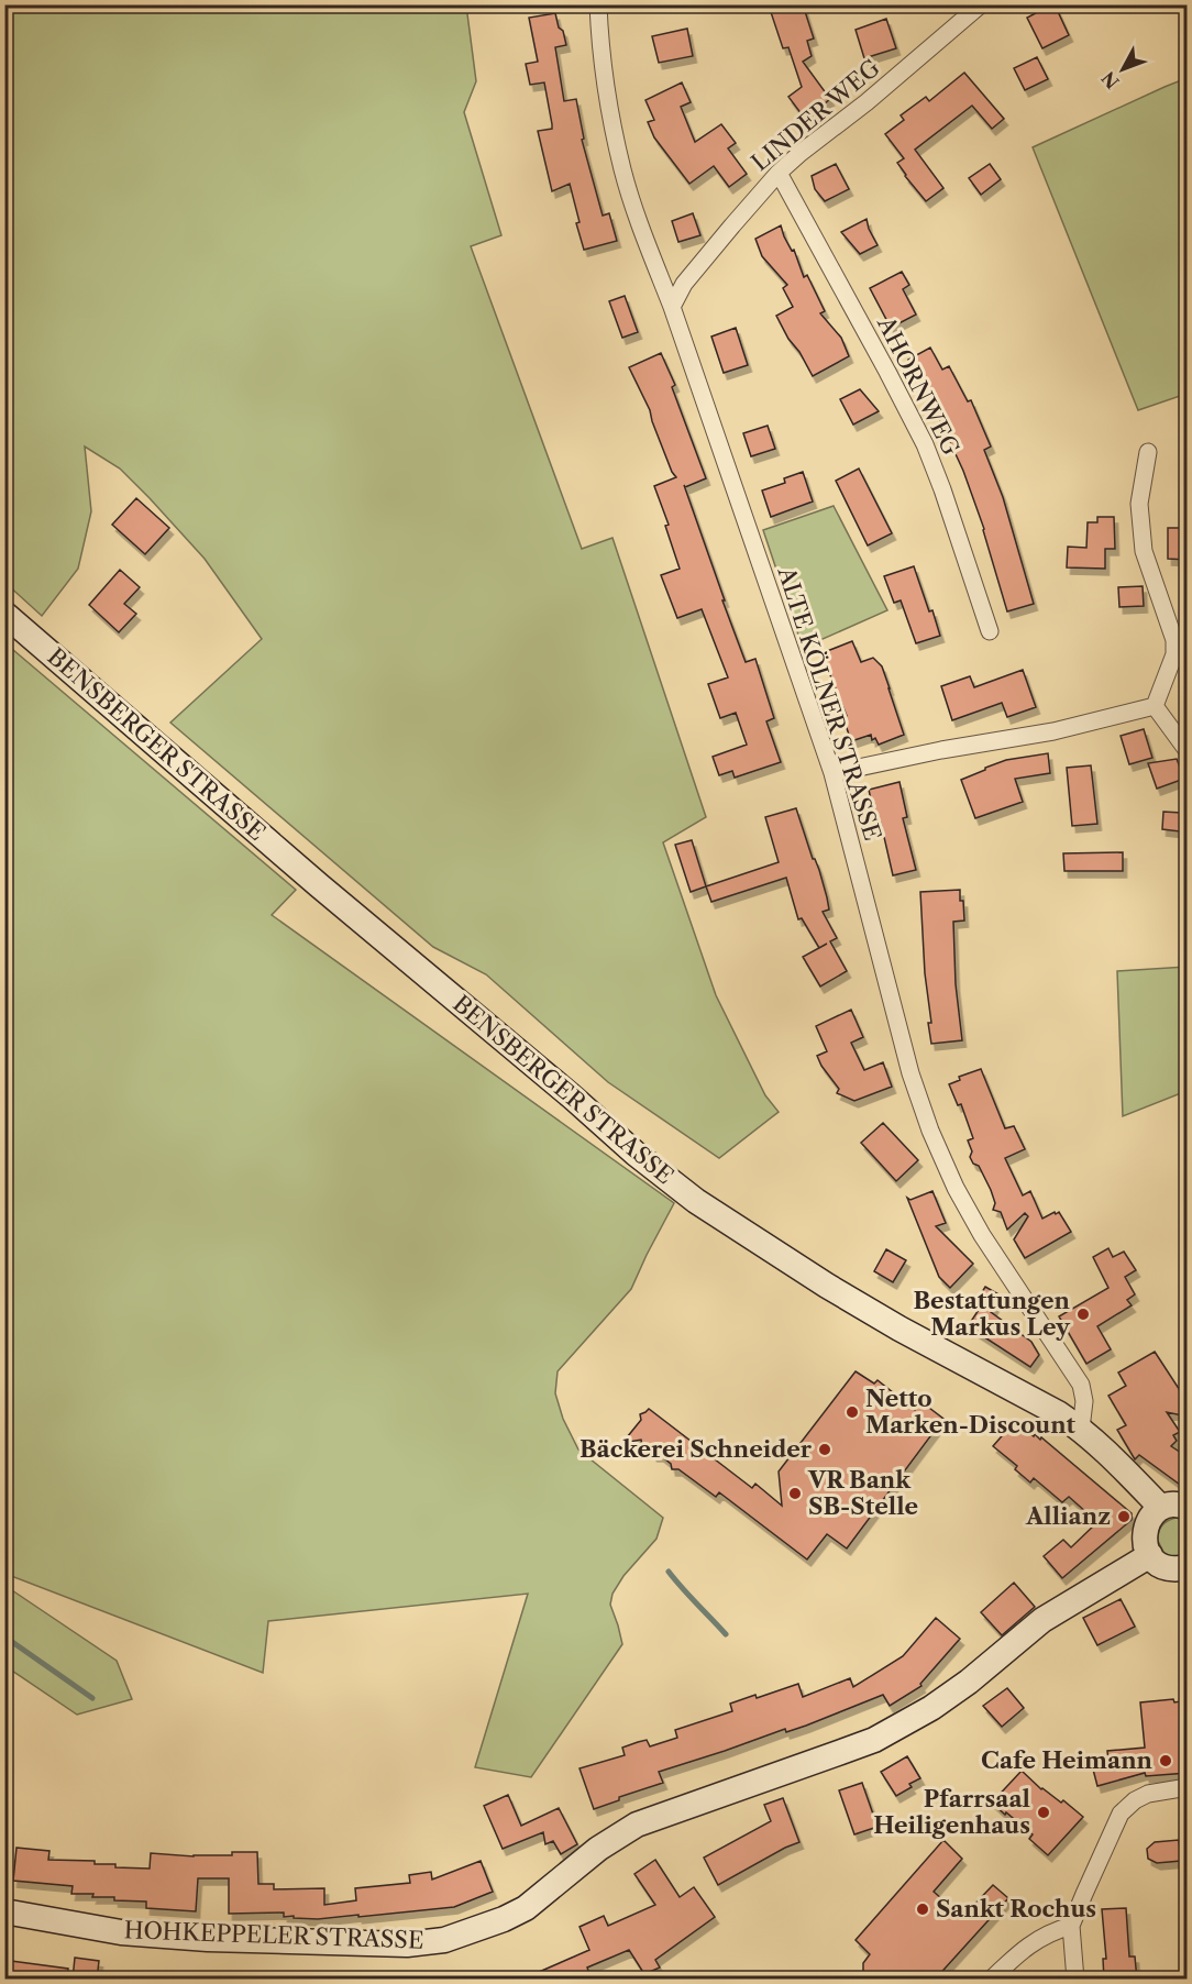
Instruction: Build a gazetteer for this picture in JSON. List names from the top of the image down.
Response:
{
  "streets": {
    "main road": ["BENSBERGER STRASSE", "HOHKEPPELER STRASSE"],
    "street": ["LINDER WEG", "AHORNWEG", "ALTE KÖLNER STRASSE"]
  },
  "crossings": [
    ["LINDER WEG", "AHORNWEG"],
    ["LINDER WEG", "ALTE KÖLNER STRASSE"],
    ["ALTE KÖLNER STRASSE", "BENSBERGER STRASSE"]
  ],
  "places": [
    "Bestattungen Markus Ley",
    "Netto Marken-Discount",
    "Bäckerei Schneider",
    "VR Bank SB-Stelle",
    "Allianz",
    "Cafe Heimann",
    "Pfarrsaal Heiligenhaus",
    "Sankt Rochus"
  ],
  "north": "bottom left"
}
